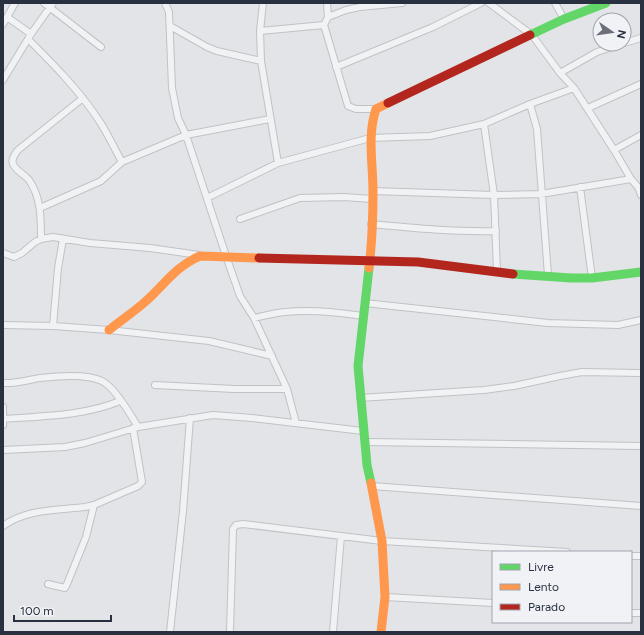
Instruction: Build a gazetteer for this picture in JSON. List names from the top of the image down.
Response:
{
  "legend": ["Livre", "Lento", "Parado"],
  "scale_bar": "100 m",
  "north": "right"
}
